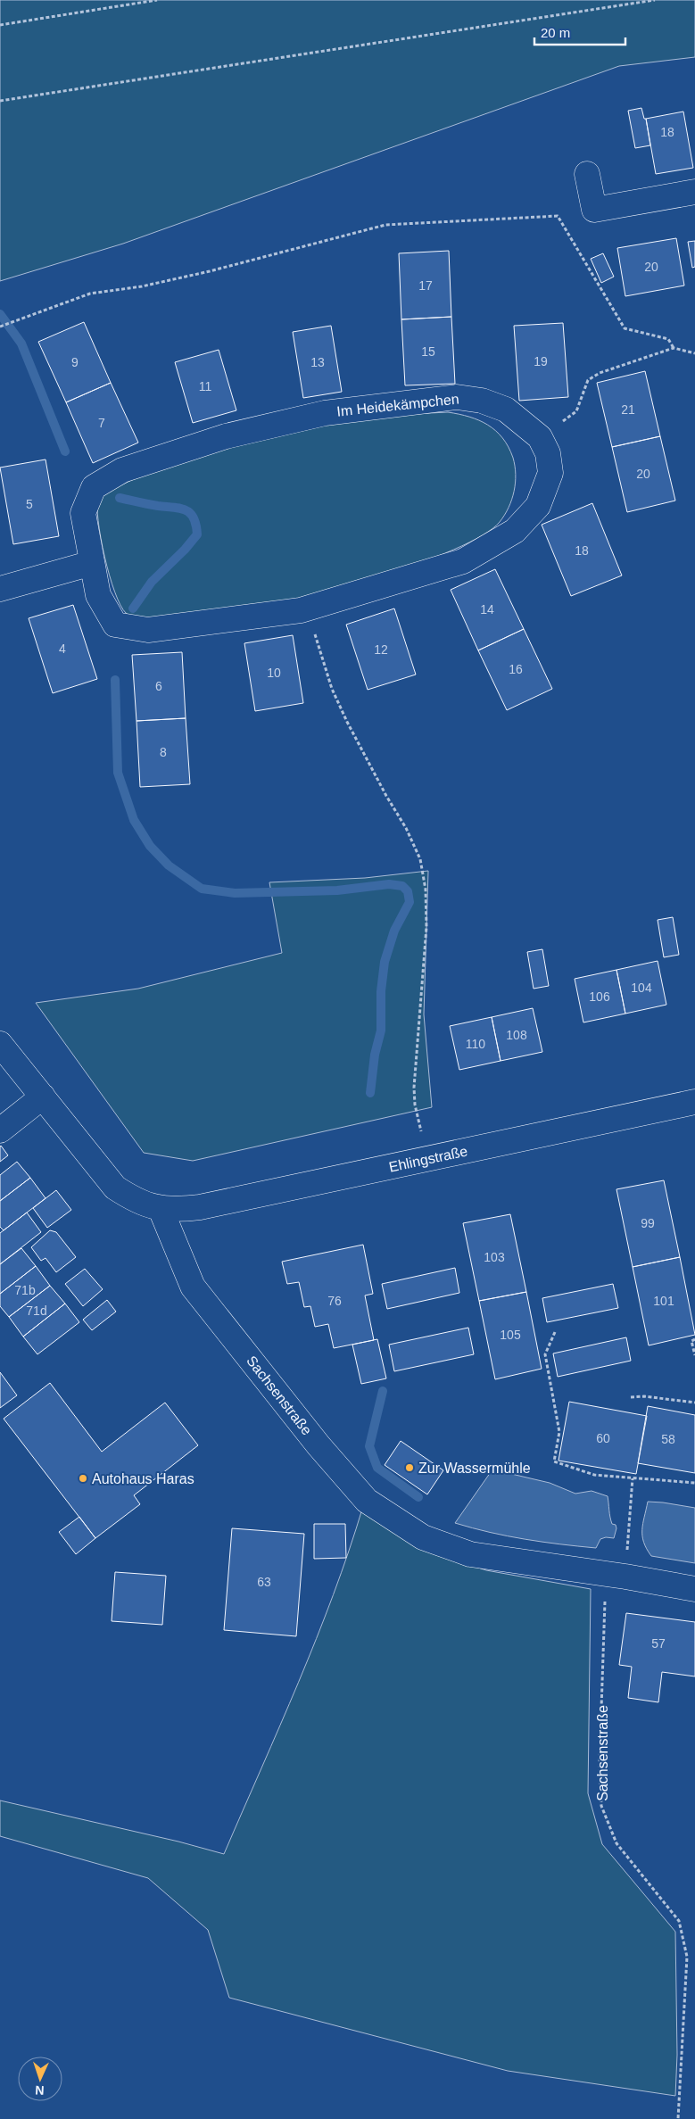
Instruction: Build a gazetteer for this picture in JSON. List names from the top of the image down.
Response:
{
  "streets": {
    "street": ["Im Heidekämpchen", "Ehlingstraße", "Sachsenstraße"]
  },
  "crossings": [
    ["Ehlingstraße", "Sachsenstraße"]
  ],
  "places": ["Zur Wassermühle", "Autohaus Haras"],
  "house_numbers": [
    "18",
    "20",
    "17",
    "15",
    "19",
    "9",
    "13",
    "11",
    "21",
    "7",
    "20",
    "5",
    "18",
    "14",
    "4",
    "12",
    "16",
    "10",
    "6",
    "8",
    "104",
    "106",
    "108",
    "110",
    "99",
    "103",
    "71b",
    "76",
    "101",
    "71d",
    "105",
    "60",
    "58",
    "63",
    "57"
  ],
  "scale_bar": "20 m",
  "north": "bottom"
}
